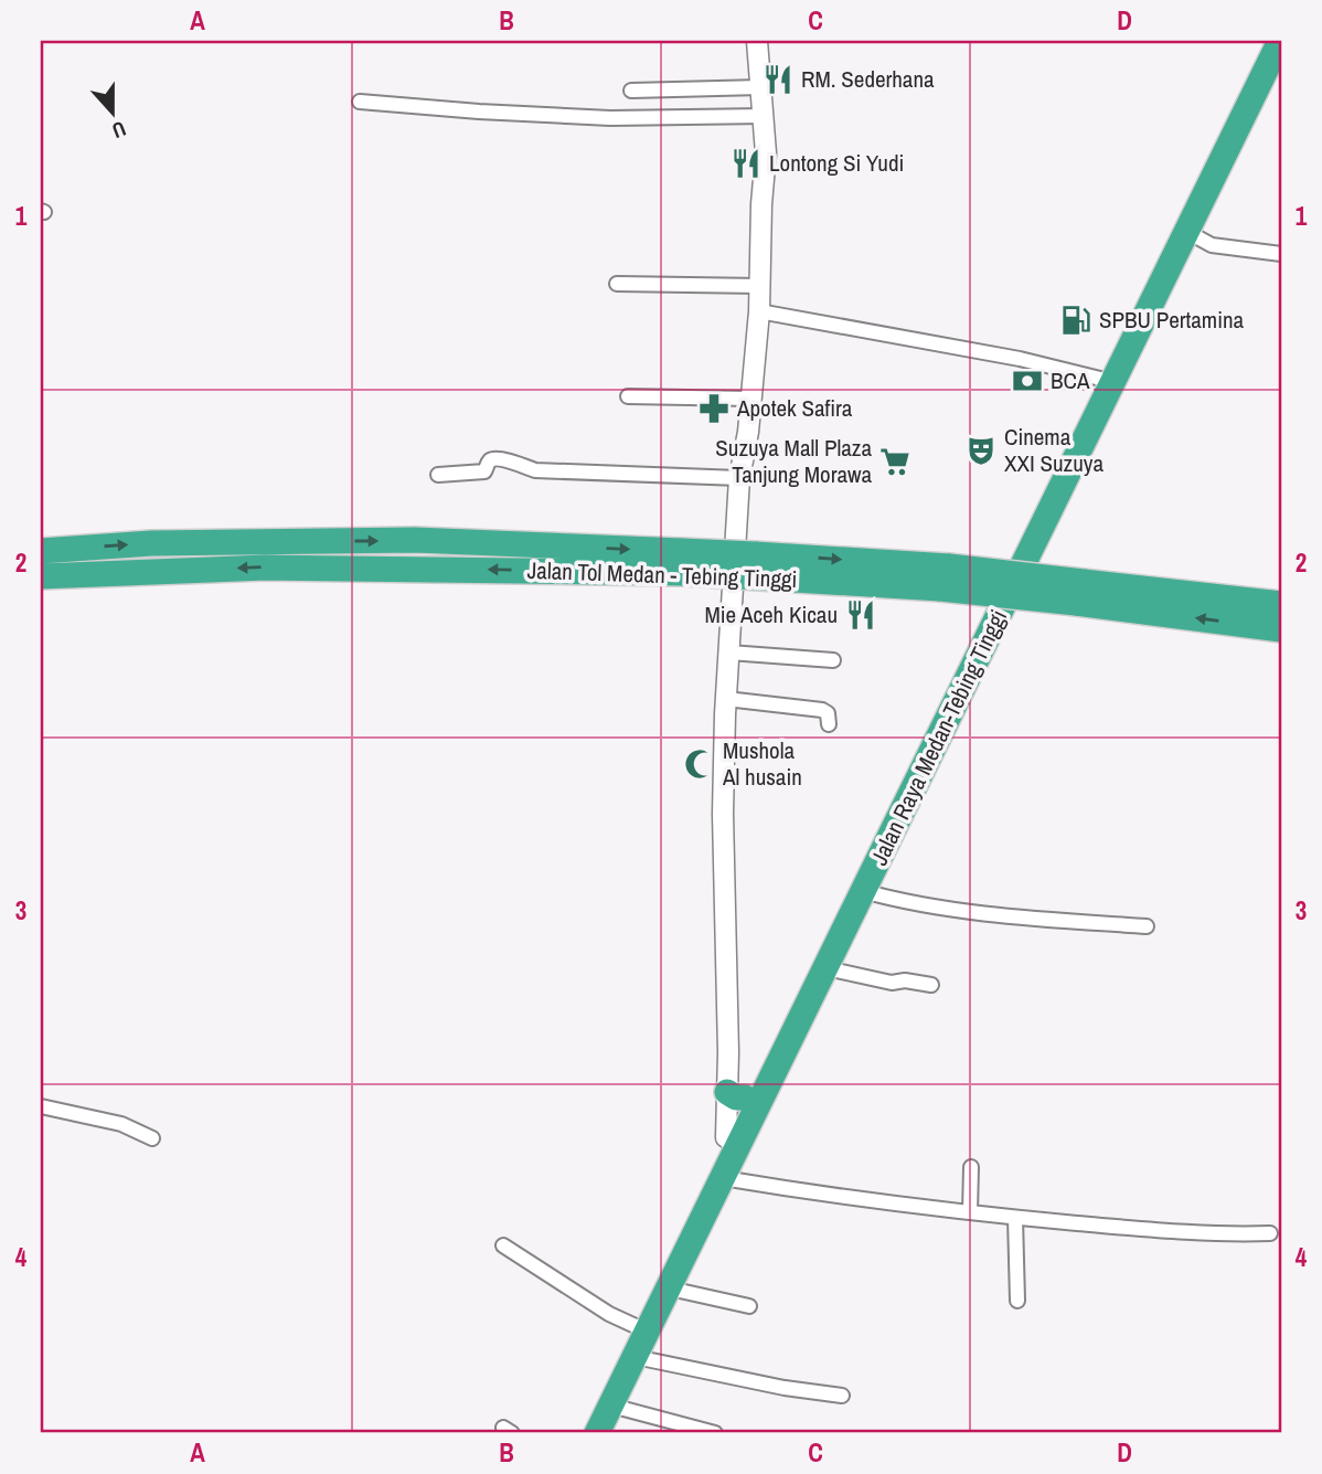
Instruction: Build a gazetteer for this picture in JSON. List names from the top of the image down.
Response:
{
  "streets": {
    "highway": ["Jalan Tol Medan - Tebing Tinggi", "Jalan Raya Medan-Tebing Tinggi"]
  },
  "places": {
    "restaurant": ["RM. Sederhana", "Lontong Si Yudi", "Mie Aceh Kicau"],
    "fuel station": ["SPBU Pertamina"],
    "bank": ["BCA"],
    "pharmacy": ["Apotek Safira"],
    "theatre": ["Cinema XXI Suzuya"],
    "supermarket": ["Suzuya Mall Plaza Tanjung Morawa"],
    "mosque": ["Mushola Al husain"]
  },
  "north": "bottom",
  "grid": {
    "columns": [
      "A",
      "B",
      "C",
      "D"
    ],
    "rows": [
      "1",
      "2",
      "3",
      "4"
    ]
  }
}
